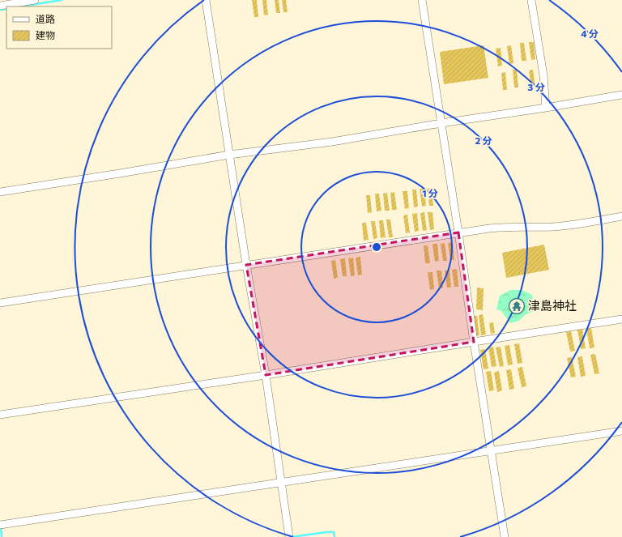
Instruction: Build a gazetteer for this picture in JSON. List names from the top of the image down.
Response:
{
  "places": {
    "temple": ["津島神社"]
  },
  "legend": ["道路", "建物"],
  "rings": [
    "4 分",
    "3 分",
    "2 分",
    "1 分"
  ]
}
